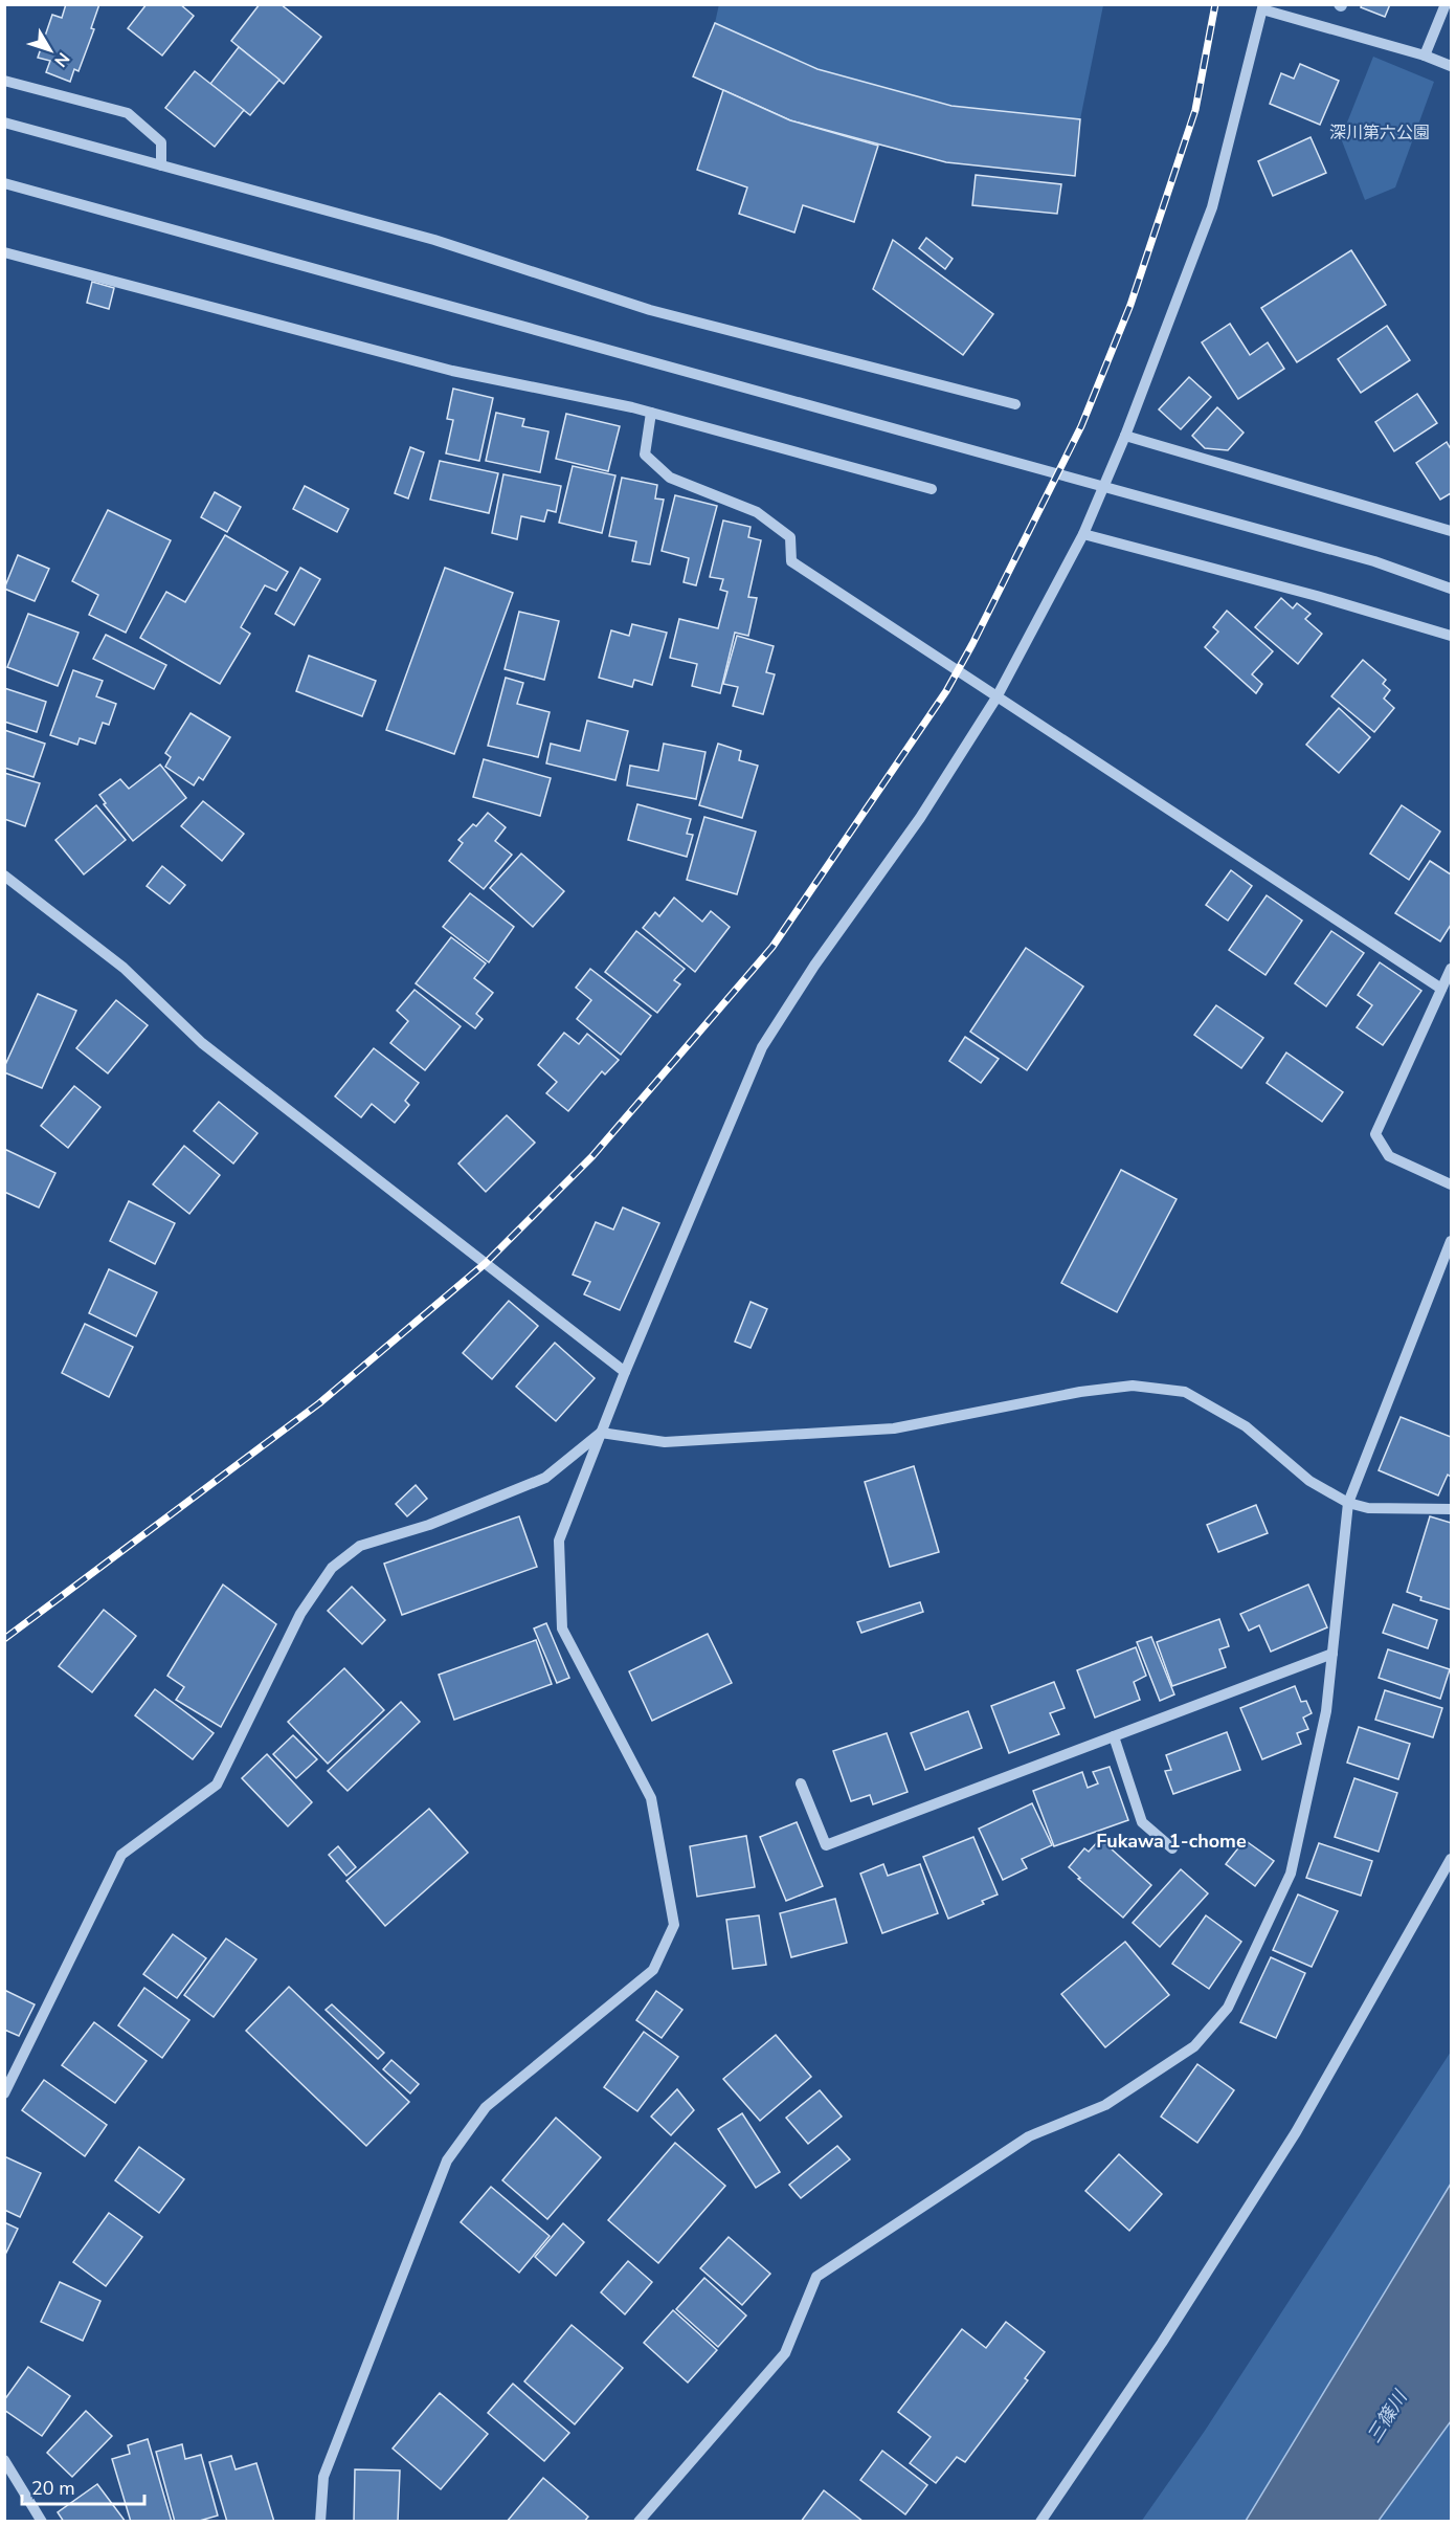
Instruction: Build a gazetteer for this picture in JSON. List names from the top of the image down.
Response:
{
  "districts": ["Fukawa 1-chome"],
  "water": ["三篠川"],
  "parks": ["深川第六公園"],
  "scale_bar": "20 m",
  "north": "bottom right"
}
